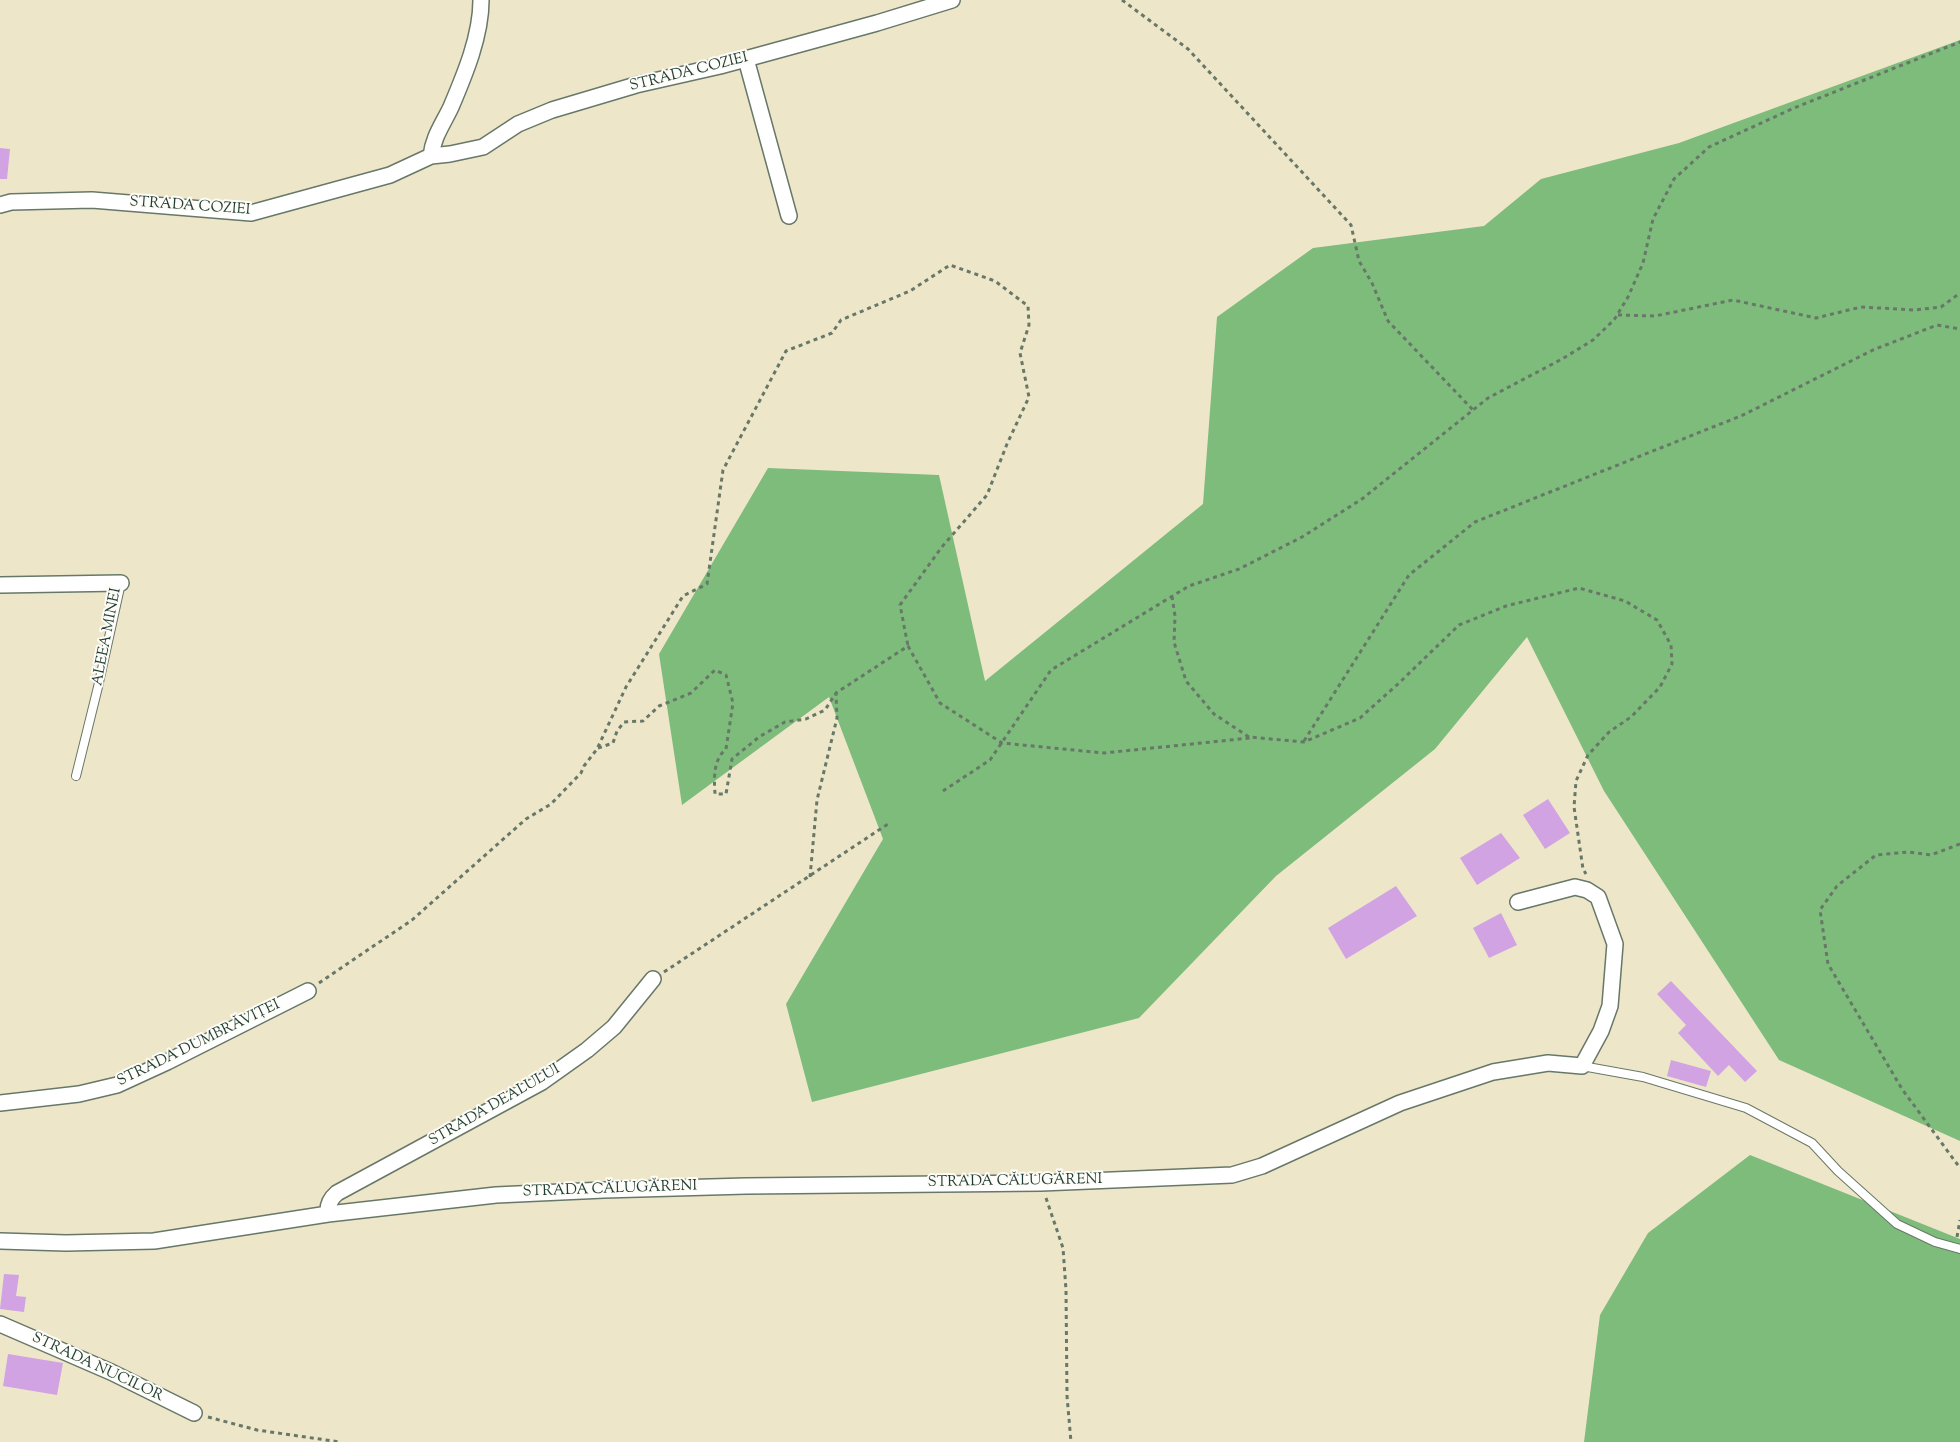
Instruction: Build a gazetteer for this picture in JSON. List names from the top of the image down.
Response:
{
  "streets": {
    "street": [
      "STRADA COZIEI",
      "ALEEA MINEI",
      "STRADA DUMBRĂVIȚEI",
      "STRADA DEALULUI",
      "STRADA CĂLUGĂRENI",
      "STRADA NUCILOR"
    ]
  },
  "crossings": [
    ["STRADA DEALULUI", "STRADA CĂLUGĂRENI"]
  ]
}
